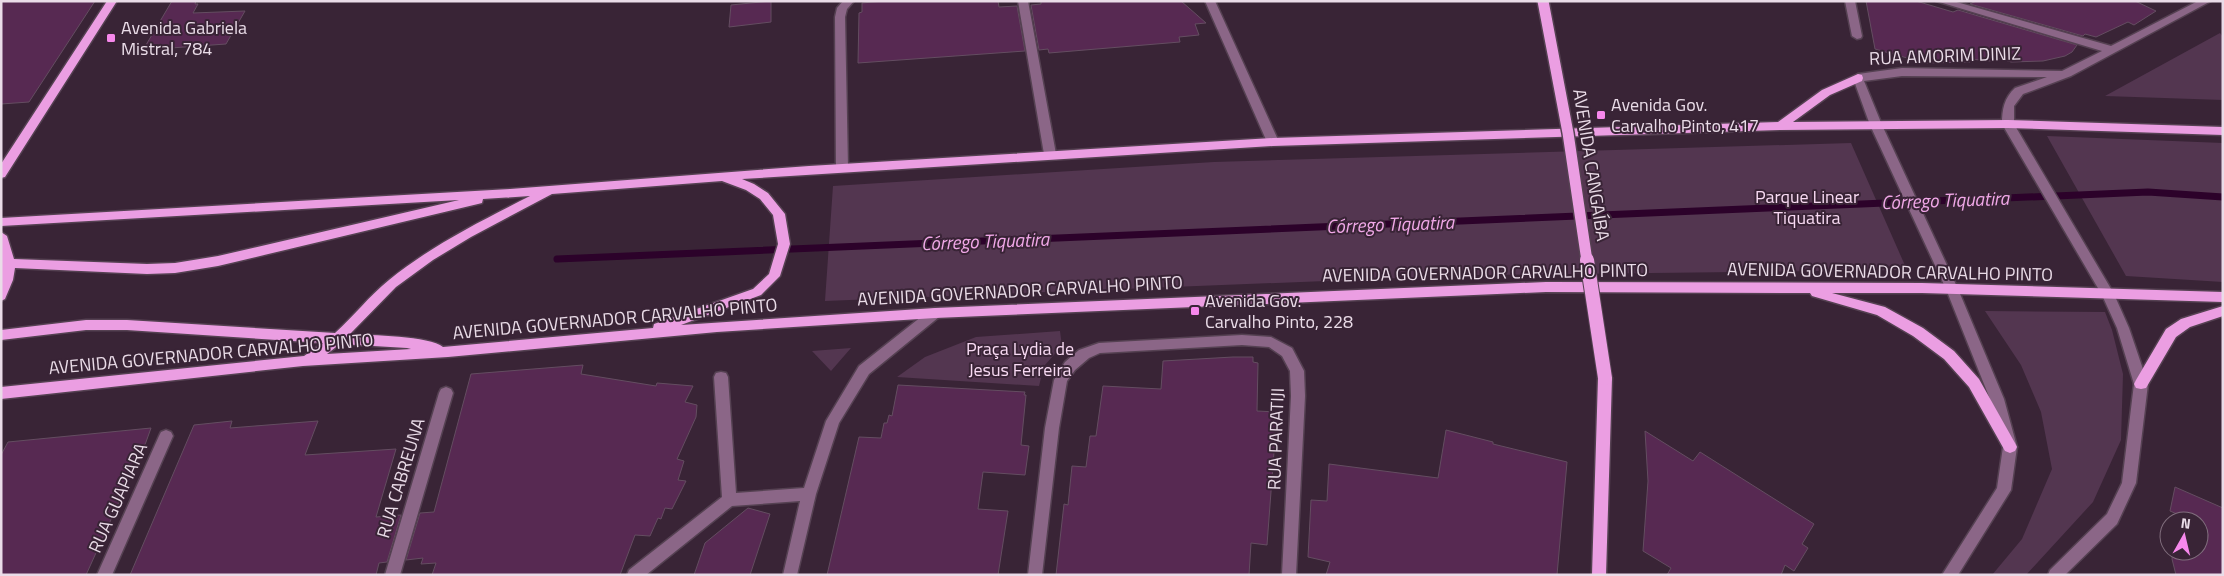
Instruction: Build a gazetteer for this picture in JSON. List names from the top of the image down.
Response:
{
  "streets": {
    "main road": ["AVENIDA CANGAÍBA", "AVENIDA GOVERNADOR CARVALHO PINTO"],
    "street": [
      "RUA AMORIM DINIZ",
      "RUA PARATIJI",
      "RUA CABREUNA",
      "RUA GUAPIARA"
    ]
  },
  "crossings": [
    ["RUA AMORIM DINIZ", "AVENIDA GOVERNADOR CARVALHO PINTO"]
  ],
  "water": ["Córrego Tiquatira"],
  "parks": ["Parque Linear Tiquatira", "Praça Lydia de Jesus Ferreira"],
  "places": {
    "transit": ["Avenida Gabriela Mistral, 784", "Avenida Gov. Carvalho Pinto, 417", "Avenida Gov. Carvalho Pinto, 228"]
  },
  "north": "top"
}
